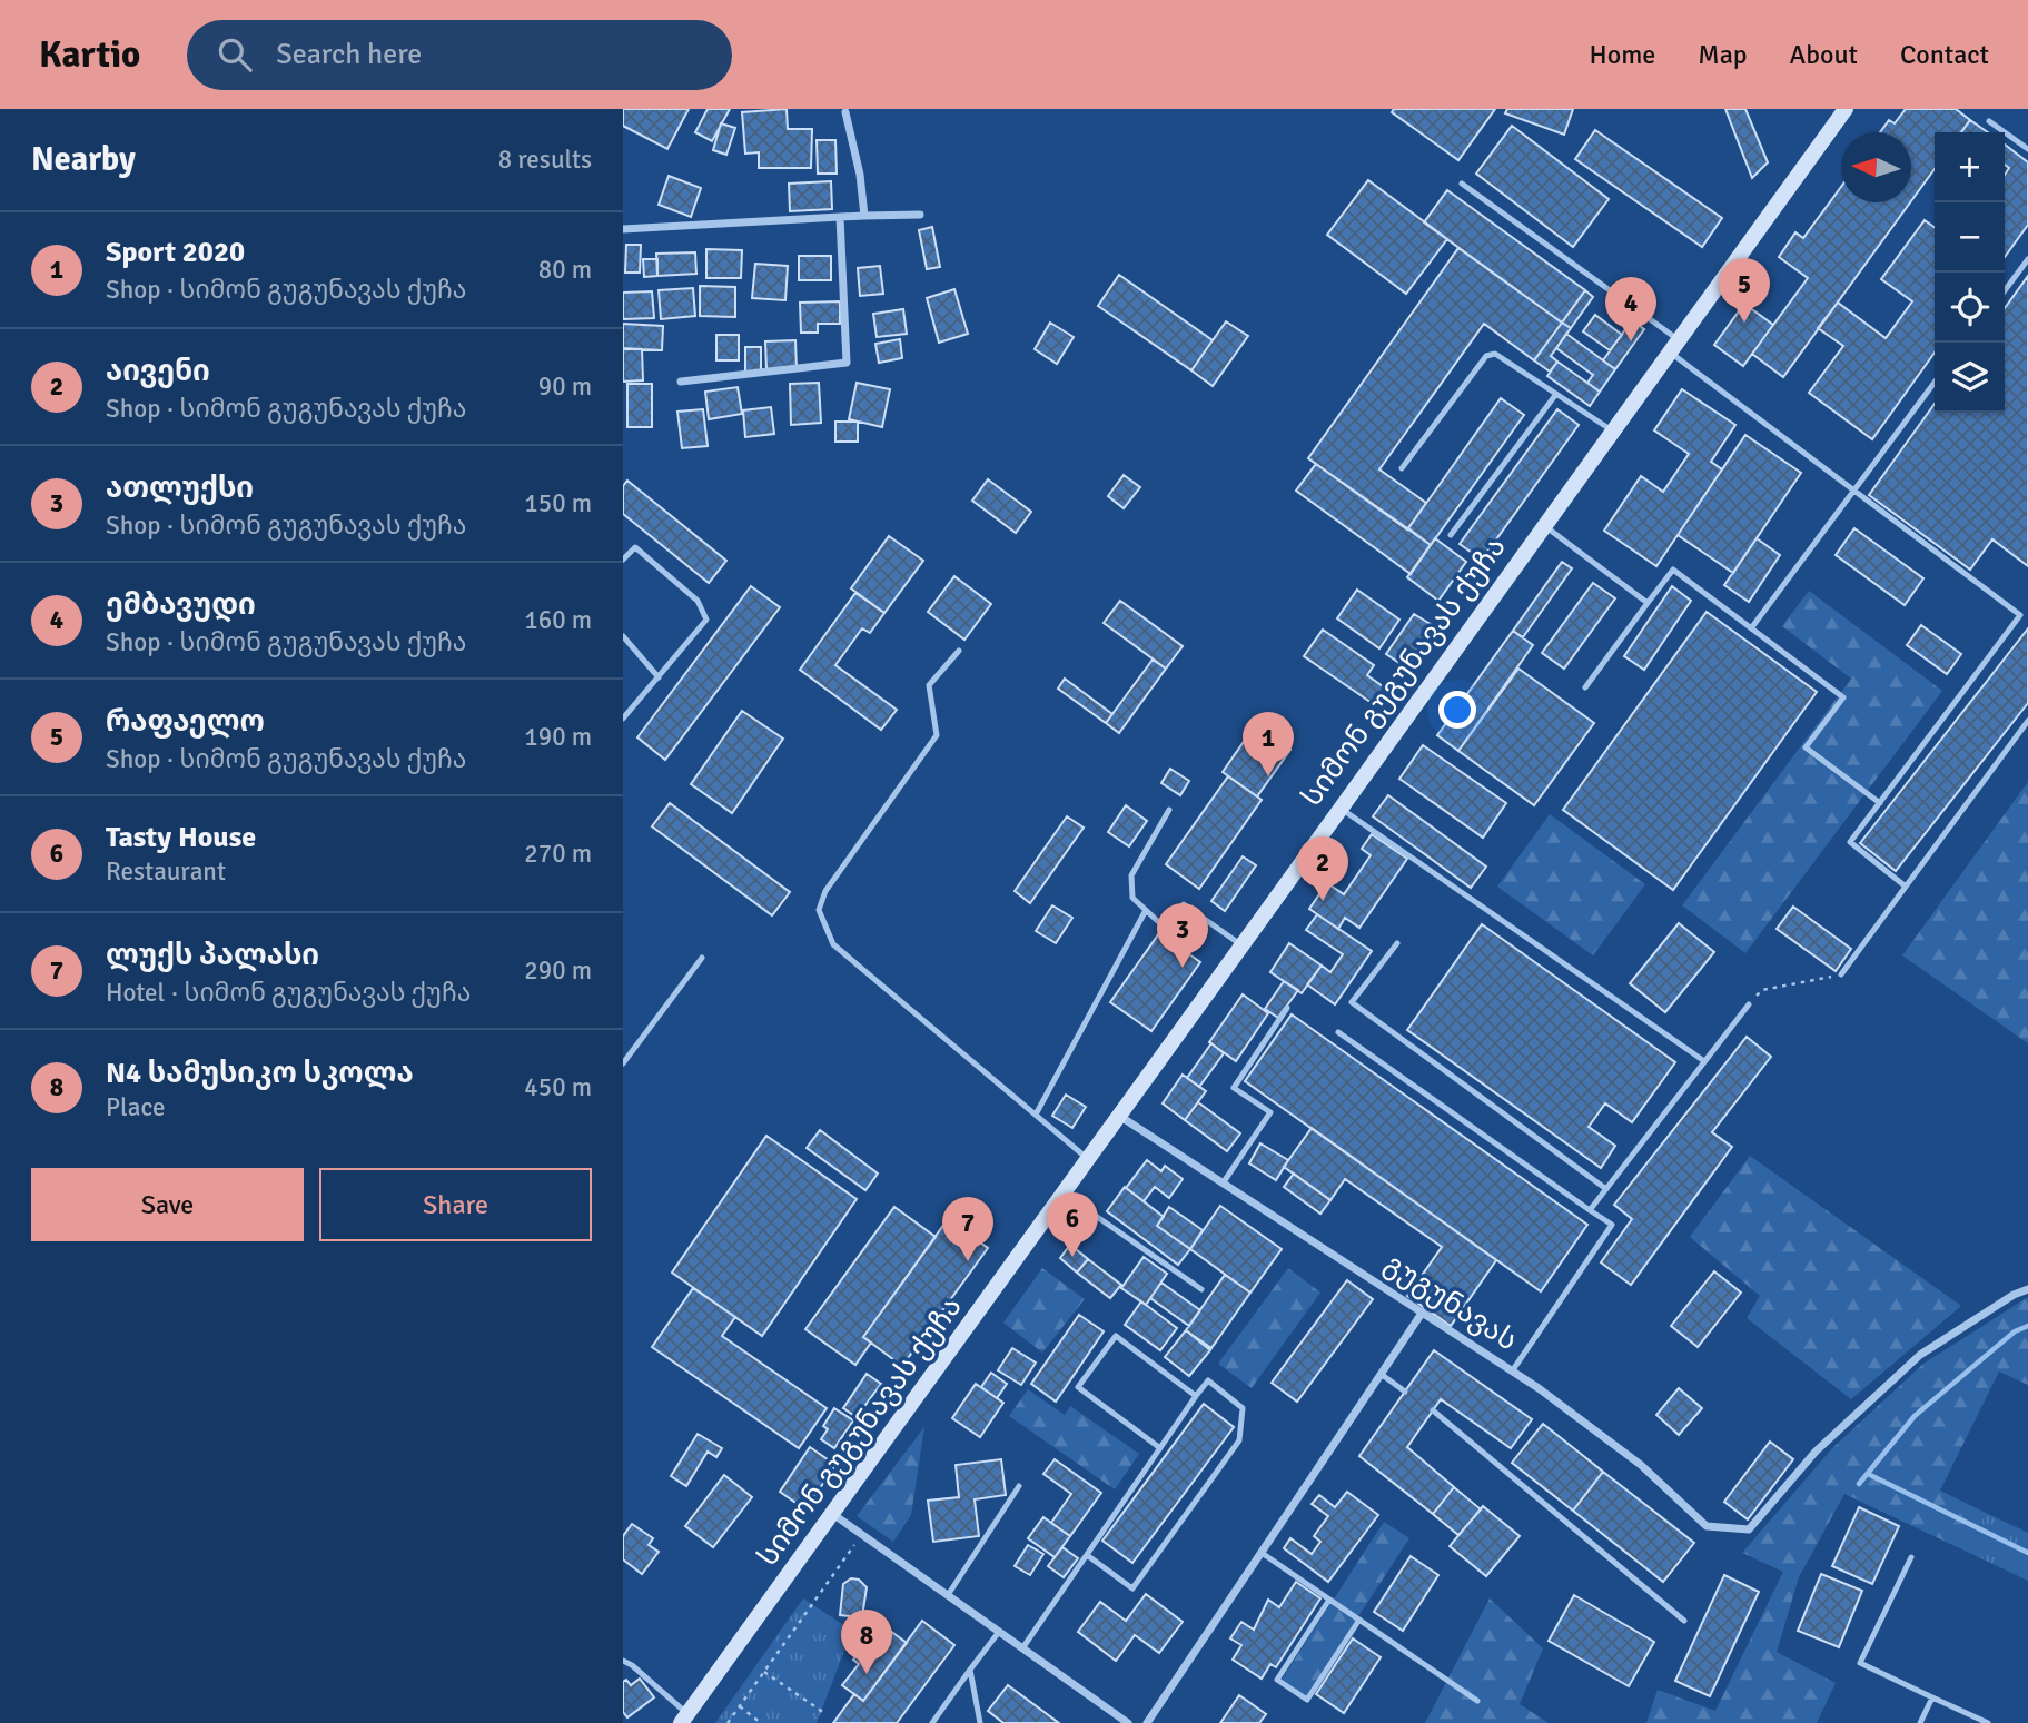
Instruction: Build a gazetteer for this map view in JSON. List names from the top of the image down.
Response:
{
  "streets": {
    "main road": ["სიმონ გუგუნავას ქუჩა"],
    "street": ["გუგუნავას"]
  },
  "crossings": [
    ["სიმონ გუგუნავას ქუჩა", "გუგუნავას"]
  ],
  "north": "left",
  "page": {
    "header": "Kartio",
    "search": "Search here",
    "nav": [
      "Home",
      "Map",
      "About",
      "Contact"
    ],
    "heading": ["Nearby", "8 results"],
    "map_buttons": ["+", "−"],
    "list": [
      {
        "mark": "1",
        "name": "Sport 2020",
        "note": "Shop · სიმონ გუგუნავას ქუჩა",
        "value": "80 m"
      },
      {
        "mark": "2",
        "name": "აივენი",
        "note": "Shop · სიმონ გუგუნავას ქუჩა",
        "value": "90 m"
      },
      {
        "mark": "3",
        "name": "ათლუქსი",
        "note": "Shop · სიმონ გუგუნავას ქუჩა",
        "value": "150 m"
      },
      {
        "mark": "4",
        "name": "ემბავუდი",
        "note": "Shop · სიმონ გუგუნავას ქუჩა",
        "value": "160 m"
      },
      {
        "mark": "5",
        "name": "რაფაელო",
        "note": "Shop · სიმონ გუგუნავას ქუჩა",
        "value": "190 m"
      },
      {
        "mark": "6",
        "name": "Tasty House",
        "note": "Restaurant",
        "value": "270 m"
      },
      {
        "mark": "7",
        "name": "ლუქს პალასი",
        "note": "Hotel · სიმონ გუგუნავას ქუჩა",
        "value": "290 m"
      },
      {
        "mark": "8",
        "name": "N4 სამუსიკო სკოლა",
        "note": "Place",
        "value": "450 m"
      }
    ],
    "pins": [
      "5",
      "4",
      "1",
      "2",
      "3",
      "6",
      "7",
      "8"
    ],
    "buttons": ["Save", "Share"]
  }
}
